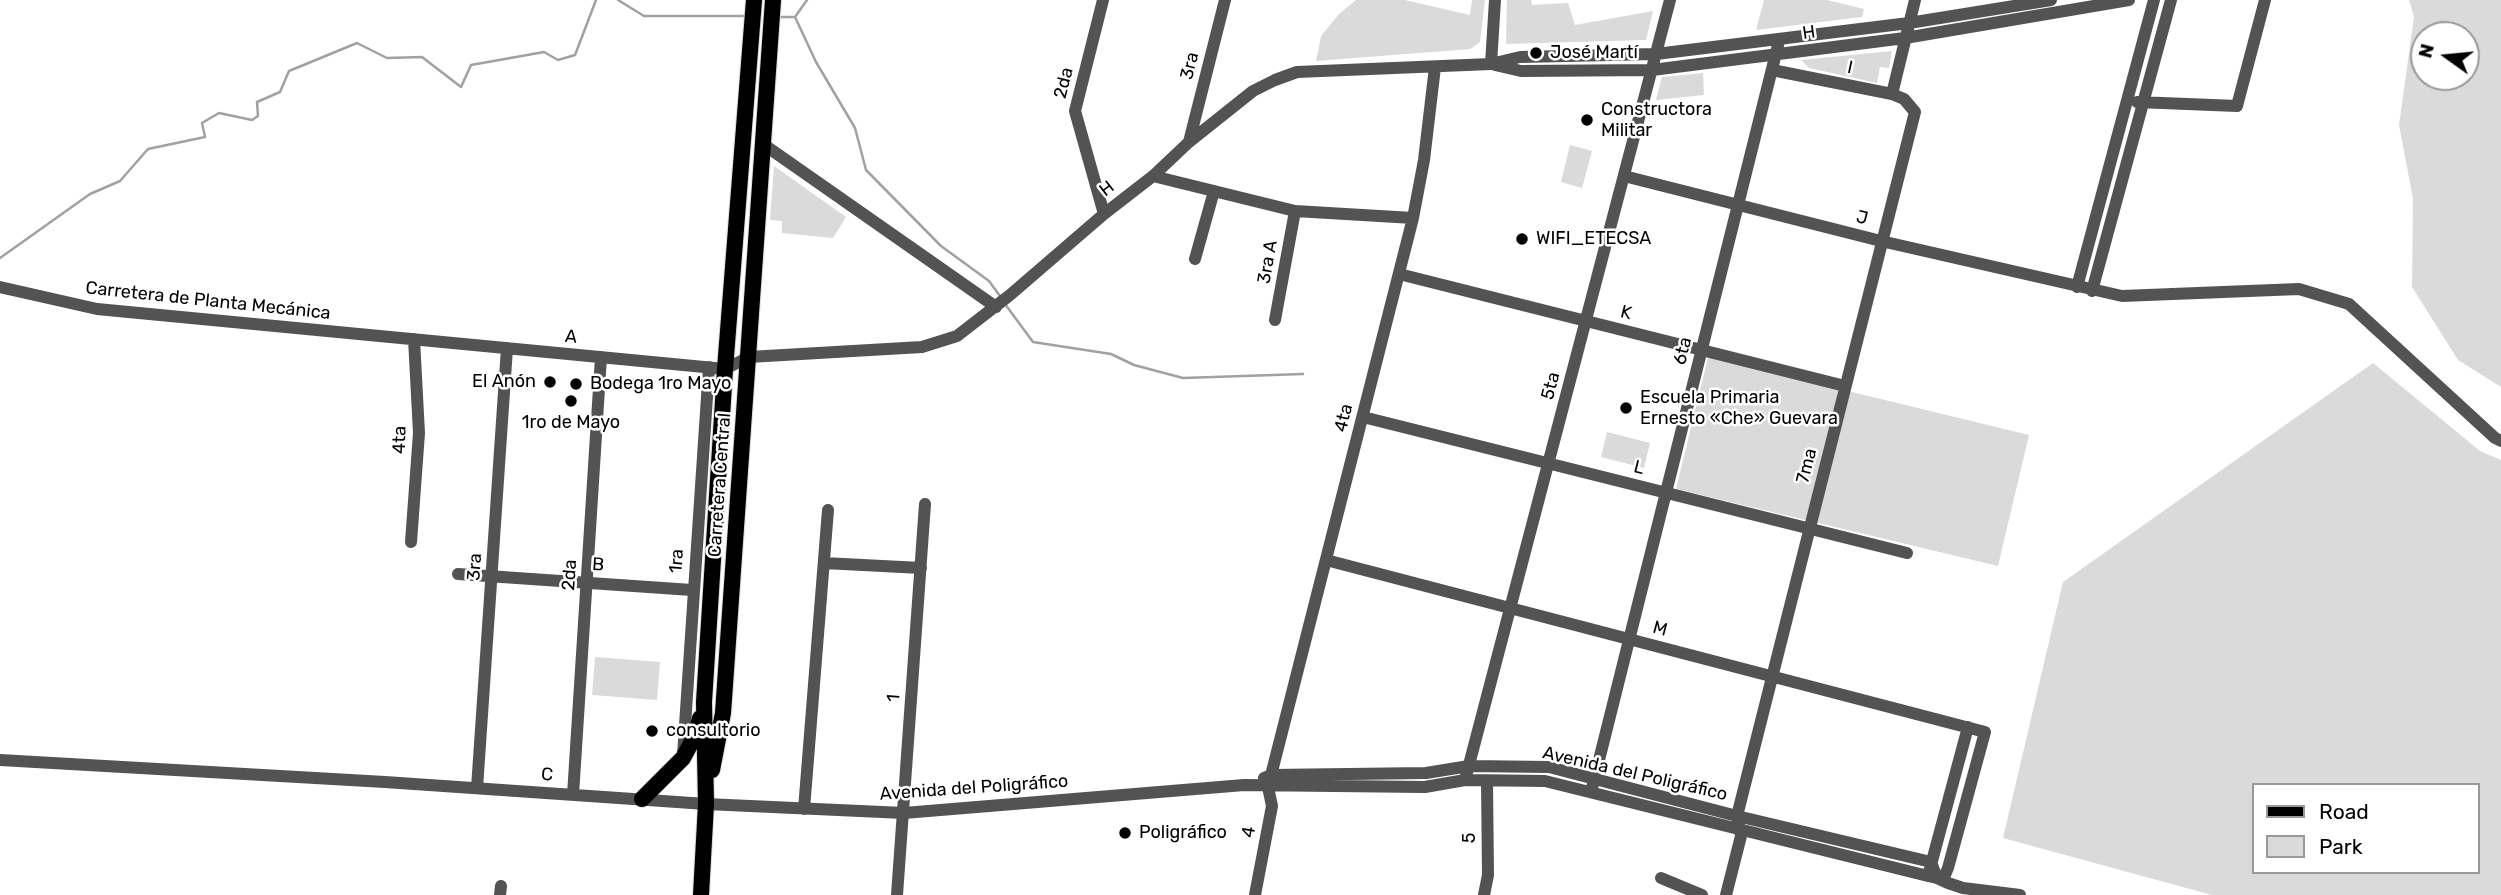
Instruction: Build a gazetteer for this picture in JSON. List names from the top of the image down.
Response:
{
  "streets": {
    "main road": ["Carretera Central"],
    "street": [
      "H",
      "3ra",
      "I",
      "2da",
      "J",
      "3ra A",
      "Carretera de Planta Mecánica",
      "K",
      "A",
      "6ta",
      "5ta",
      "4ta",
      "7ma",
      "L",
      "1ra",
      "B",
      "M",
      "1",
      "Avenida del Poligráfico",
      "C",
      "4",
      "5"
    ]
  },
  "crossings": [
    ["H", "3ra"],
    ["H", "2da"],
    ["H", "6ta"],
    ["H", "5ta"],
    ["H", "4ta"],
    ["H", "Carretera Central"],
    ["3ra", "A"],
    ["3ra", "B"],
    ["3ra", "C"],
    ["I", "6ta"],
    ["I", "7ma"],
    ["2da", "A"],
    ["2da", "B"],
    ["2da", "C"],
    ["J", "6ta"],
    ["J", "5ta"],
    ["J", "7ma"],
    ["Carretera de Planta Mecánica", "A"],
    ["Carretera de Planta Mecánica", "4ta"],
    ["K", "6ta"],
    ["K", "5ta"],
    ["K", "4ta"],
    ["K", "7ma"],
    ["A", "4ta"],
    ["A", "Carretera Central"],
    ["A", "1ra"],
    ["6ta", "L"],
    ["6ta", "M"],
    ["6ta", "Avenida del Poligráfico"],
    ["5ta", "L"],
    ["5ta", "M"],
    ["5ta", "Avenida del Poligráfico"],
    ["4ta", "L"],
    ["4ta", "M"],
    ["4ta", "Avenida del Poligráfico"],
    ["4ta", "4"],
    ["7ma", "L"],
    ["7ma", "M"],
    ["7ma", "Avenida del Poligráfico"],
    ["Carretera Central", "1ra"],
    ["Carretera Central", "Avenida del Poligráfico"],
    ["Carretera Central", "C"],
    ["1ra", "B"],
    ["M", "Avenida del Poligráfico"],
    ["1", "Avenida del Poligráfico"],
    ["Avenida del Poligráfico", "C"],
    ["Avenida del Poligráfico", "4"],
    ["Avenida del Poligráfico", "5"]
  ],
  "places": [
    "José Martí",
    "Constructora Militar",
    "WIFI_ETECSA",
    "El Anón",
    "Bodega 1ro Mayo",
    "1ro de Mayo",
    "Escuela Primaria Ernesto «Che» Guevara",
    "consultorio",
    "Poligráfico"
  ],
  "legend": ["Road", "Park"],
  "north": "left"
}
